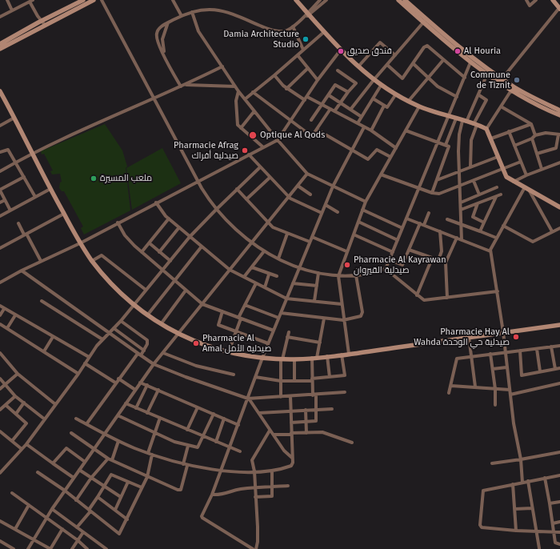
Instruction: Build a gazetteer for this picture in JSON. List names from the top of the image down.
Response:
{
  "places": [
    "Damia Architecture Studio",
    "فندق صديق",
    "Al Houria",
    "Commune de Tiznit",
    "Optique Al Qods",
    "Pharmacie Afrag صيدلية أفراك",
    "ملعب المسيرة",
    "Pharmacie Al Kayrawan صيدلية القيروان",
    "Pharmacie Hay Al Wahda صيدلية حي الوحدة",
    "Pharmacie Al Amal صيدلية الأمل"
  ]
}
